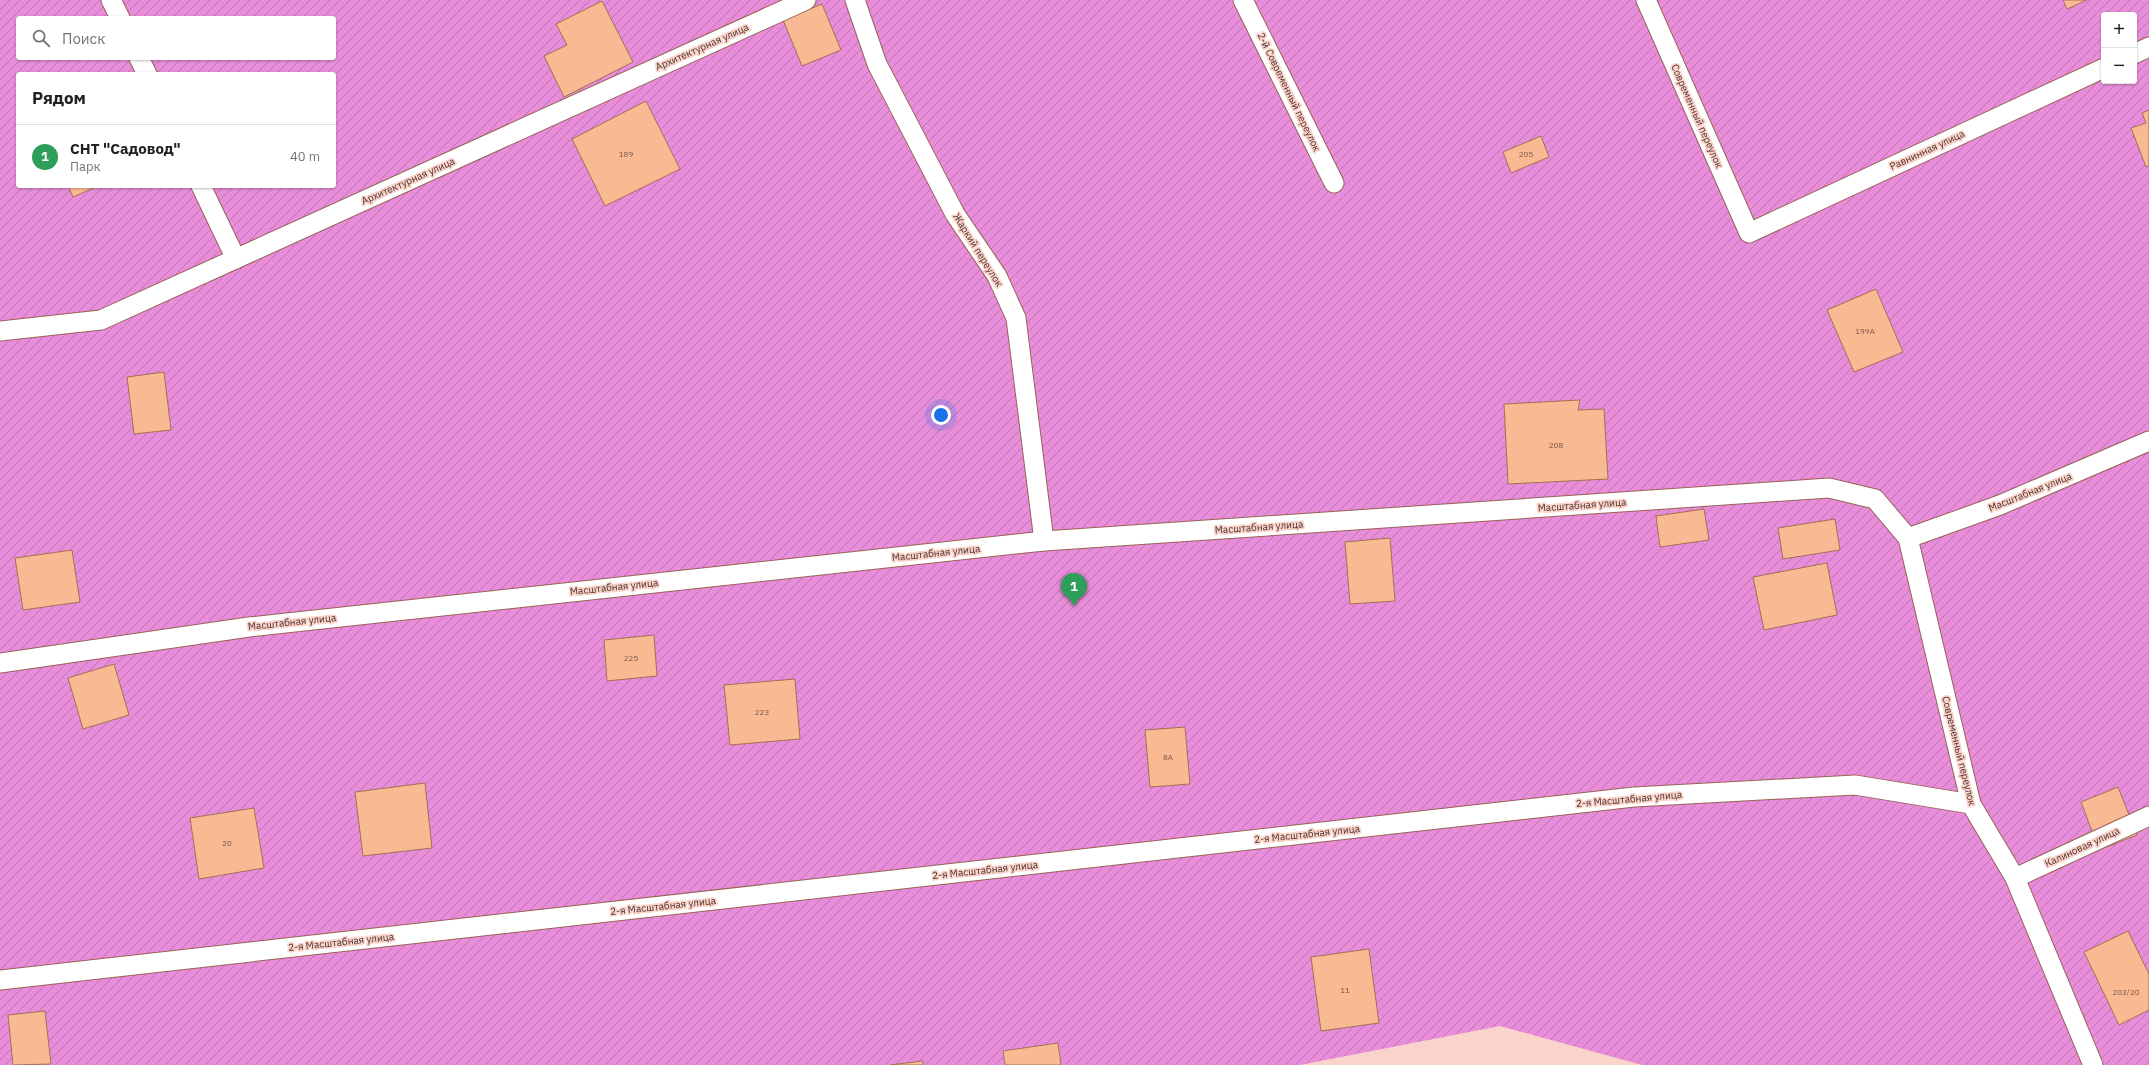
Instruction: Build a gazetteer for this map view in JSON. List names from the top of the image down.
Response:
{
  "streets": {
    "lane": [
      "Архитектурная улица",
      "2-й Современный переулок",
      "Современный переулок",
      "Равнинная улица",
      "Жаркий переулок",
      "Масштабная улица",
      "2-я Масштабная улица",
      "Калиновая улица"
    ]
  },
  "crossings": [
    ["Современный переулок", "Равнинная улица"],
    ["Современный переулок", "Масштабная улица"],
    ["Современный переулок", "2-я Масштабная улица"],
    ["Современный переулок", "Калиновая улица"],
    ["Жаркий переулок", "Масштабная улица"]
  ],
  "house_numbers": [
    "189",
    "205",
    "199А",
    "208",
    "225",
    "223",
    "8А",
    "20",
    "11",
    "203/20"
  ],
  "page": {
    "map_buttons": ["+", "−"],
    "search": "Поиск",
    "heading": "Рядом",
    "list": [
      {
        "mark": "1",
        "name": "СНТ \"Садовод\"",
        "note": "Парк",
        "value": "40 m"
      }
    ],
    "pins": "1"
  }
}
